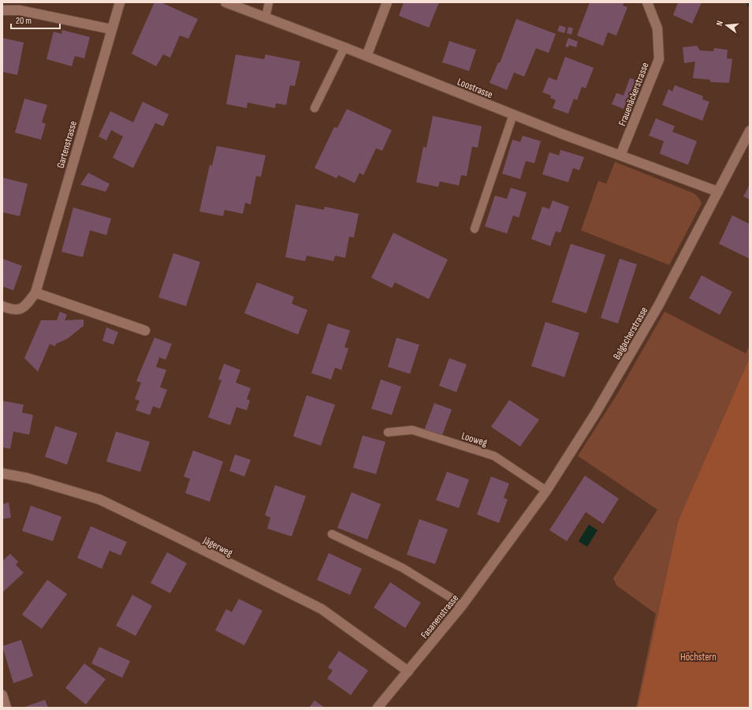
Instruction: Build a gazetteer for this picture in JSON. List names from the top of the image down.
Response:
{
  "streets": {
    "street": [
      "Loostrasse",
      "Frauenäckerstrasse",
      "Gartenstrasse",
      "Balgacherstrasse",
      "Jägerweg",
      "Fasanenstrasse"
    ],
    "lane": ["Looweg"]
  },
  "crossings": [
    ["Loostrasse", "Frauenäckerstrasse"],
    ["Loostrasse", "Balgacherstrasse"],
    ["Balgacherstrasse", "Looweg"],
    ["Balgacherstrasse", "Fasanenstrasse"],
    ["Jägerweg", "Fasanenstrasse"]
  ],
  "parks": ["Höchstern"],
  "scale_bar": "20 m",
  "north": "left"
}
